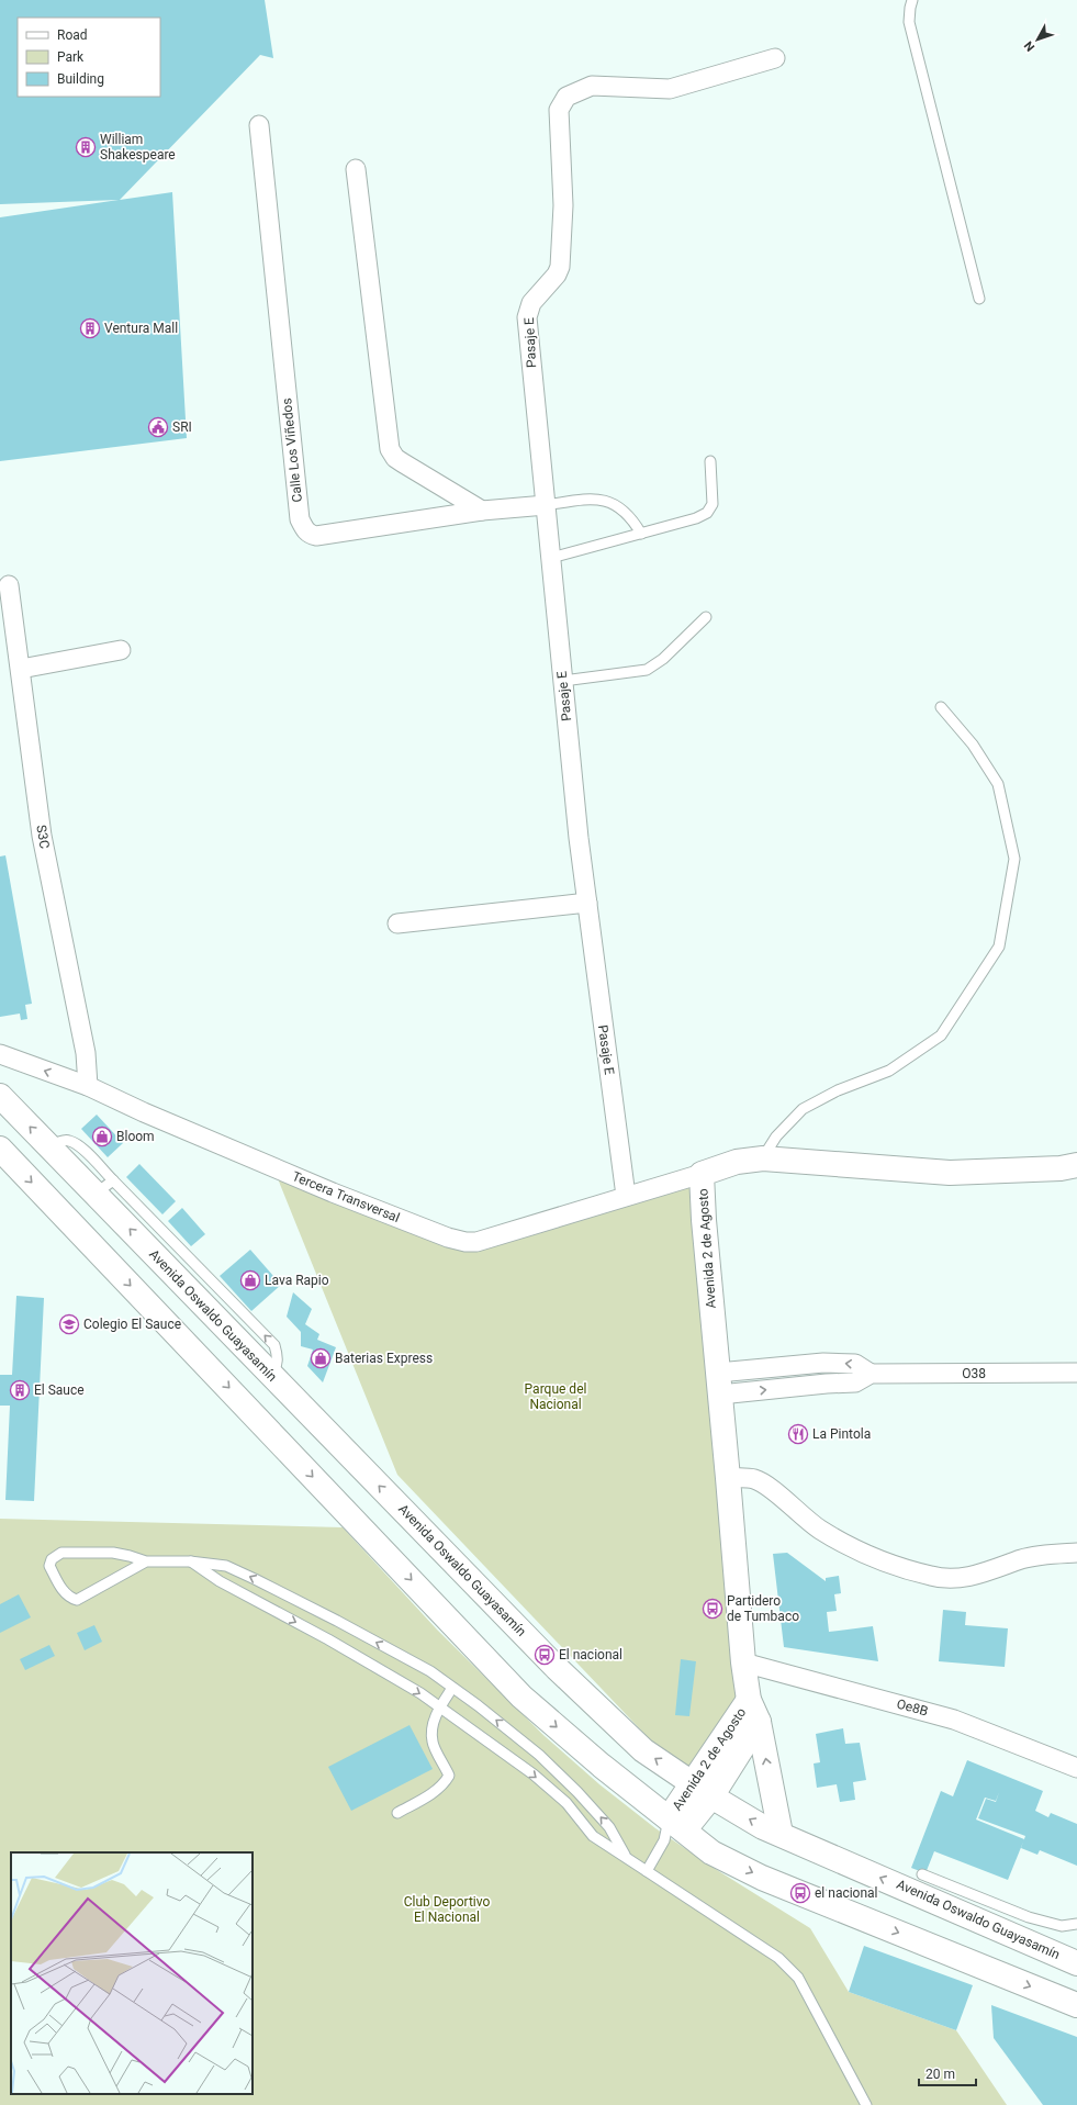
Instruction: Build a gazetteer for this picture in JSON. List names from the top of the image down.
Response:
{
  "streets": {
    "main road": ["Avenida 2 de Agosto", "Avenida Oswaldo Guayasamín"],
    "street": [
      "Pasaje E",
      "Calle Los Viñedos",
      "S3C",
      "Tercera Transversal",
      "O38",
      "Oe8B"
    ]
  },
  "crossings": [
    ["Pasaje E", "Calle Los Viñedos"],
    ["Pasaje E", "Tercera Transversal"],
    ["S3C", "Tercera Transversal"],
    ["Tercera Transversal", "Avenida 2 de Agosto"],
    ["Avenida 2 de Agosto", "Avenida Oswaldo Guayasamín"],
    ["Avenida 2 de Agosto", "O38"],
    ["Avenida 2 de Agosto", "Oe8B"]
  ],
  "parks": ["Parque del Nacional", "Club Deportivo El Nacional"],
  "places": {
    "building": ["William Shakespeare", "Ventura Mall", "El Sauce"],
    "public building": ["SRI"],
    "shop": ["Bloom", "Lava Rapio", "Baterias Express"],
    "school or university": ["Colegio El Sauce"],
    "restaurant": ["La Pintola"],
    "bus stop": ["Partidero de Tumbaco", "El nacional", "el nacional"]
  },
  "legend": ["Road", "Park", "Building"],
  "scale_bar": "20 m",
  "north": "bottom left"
}
